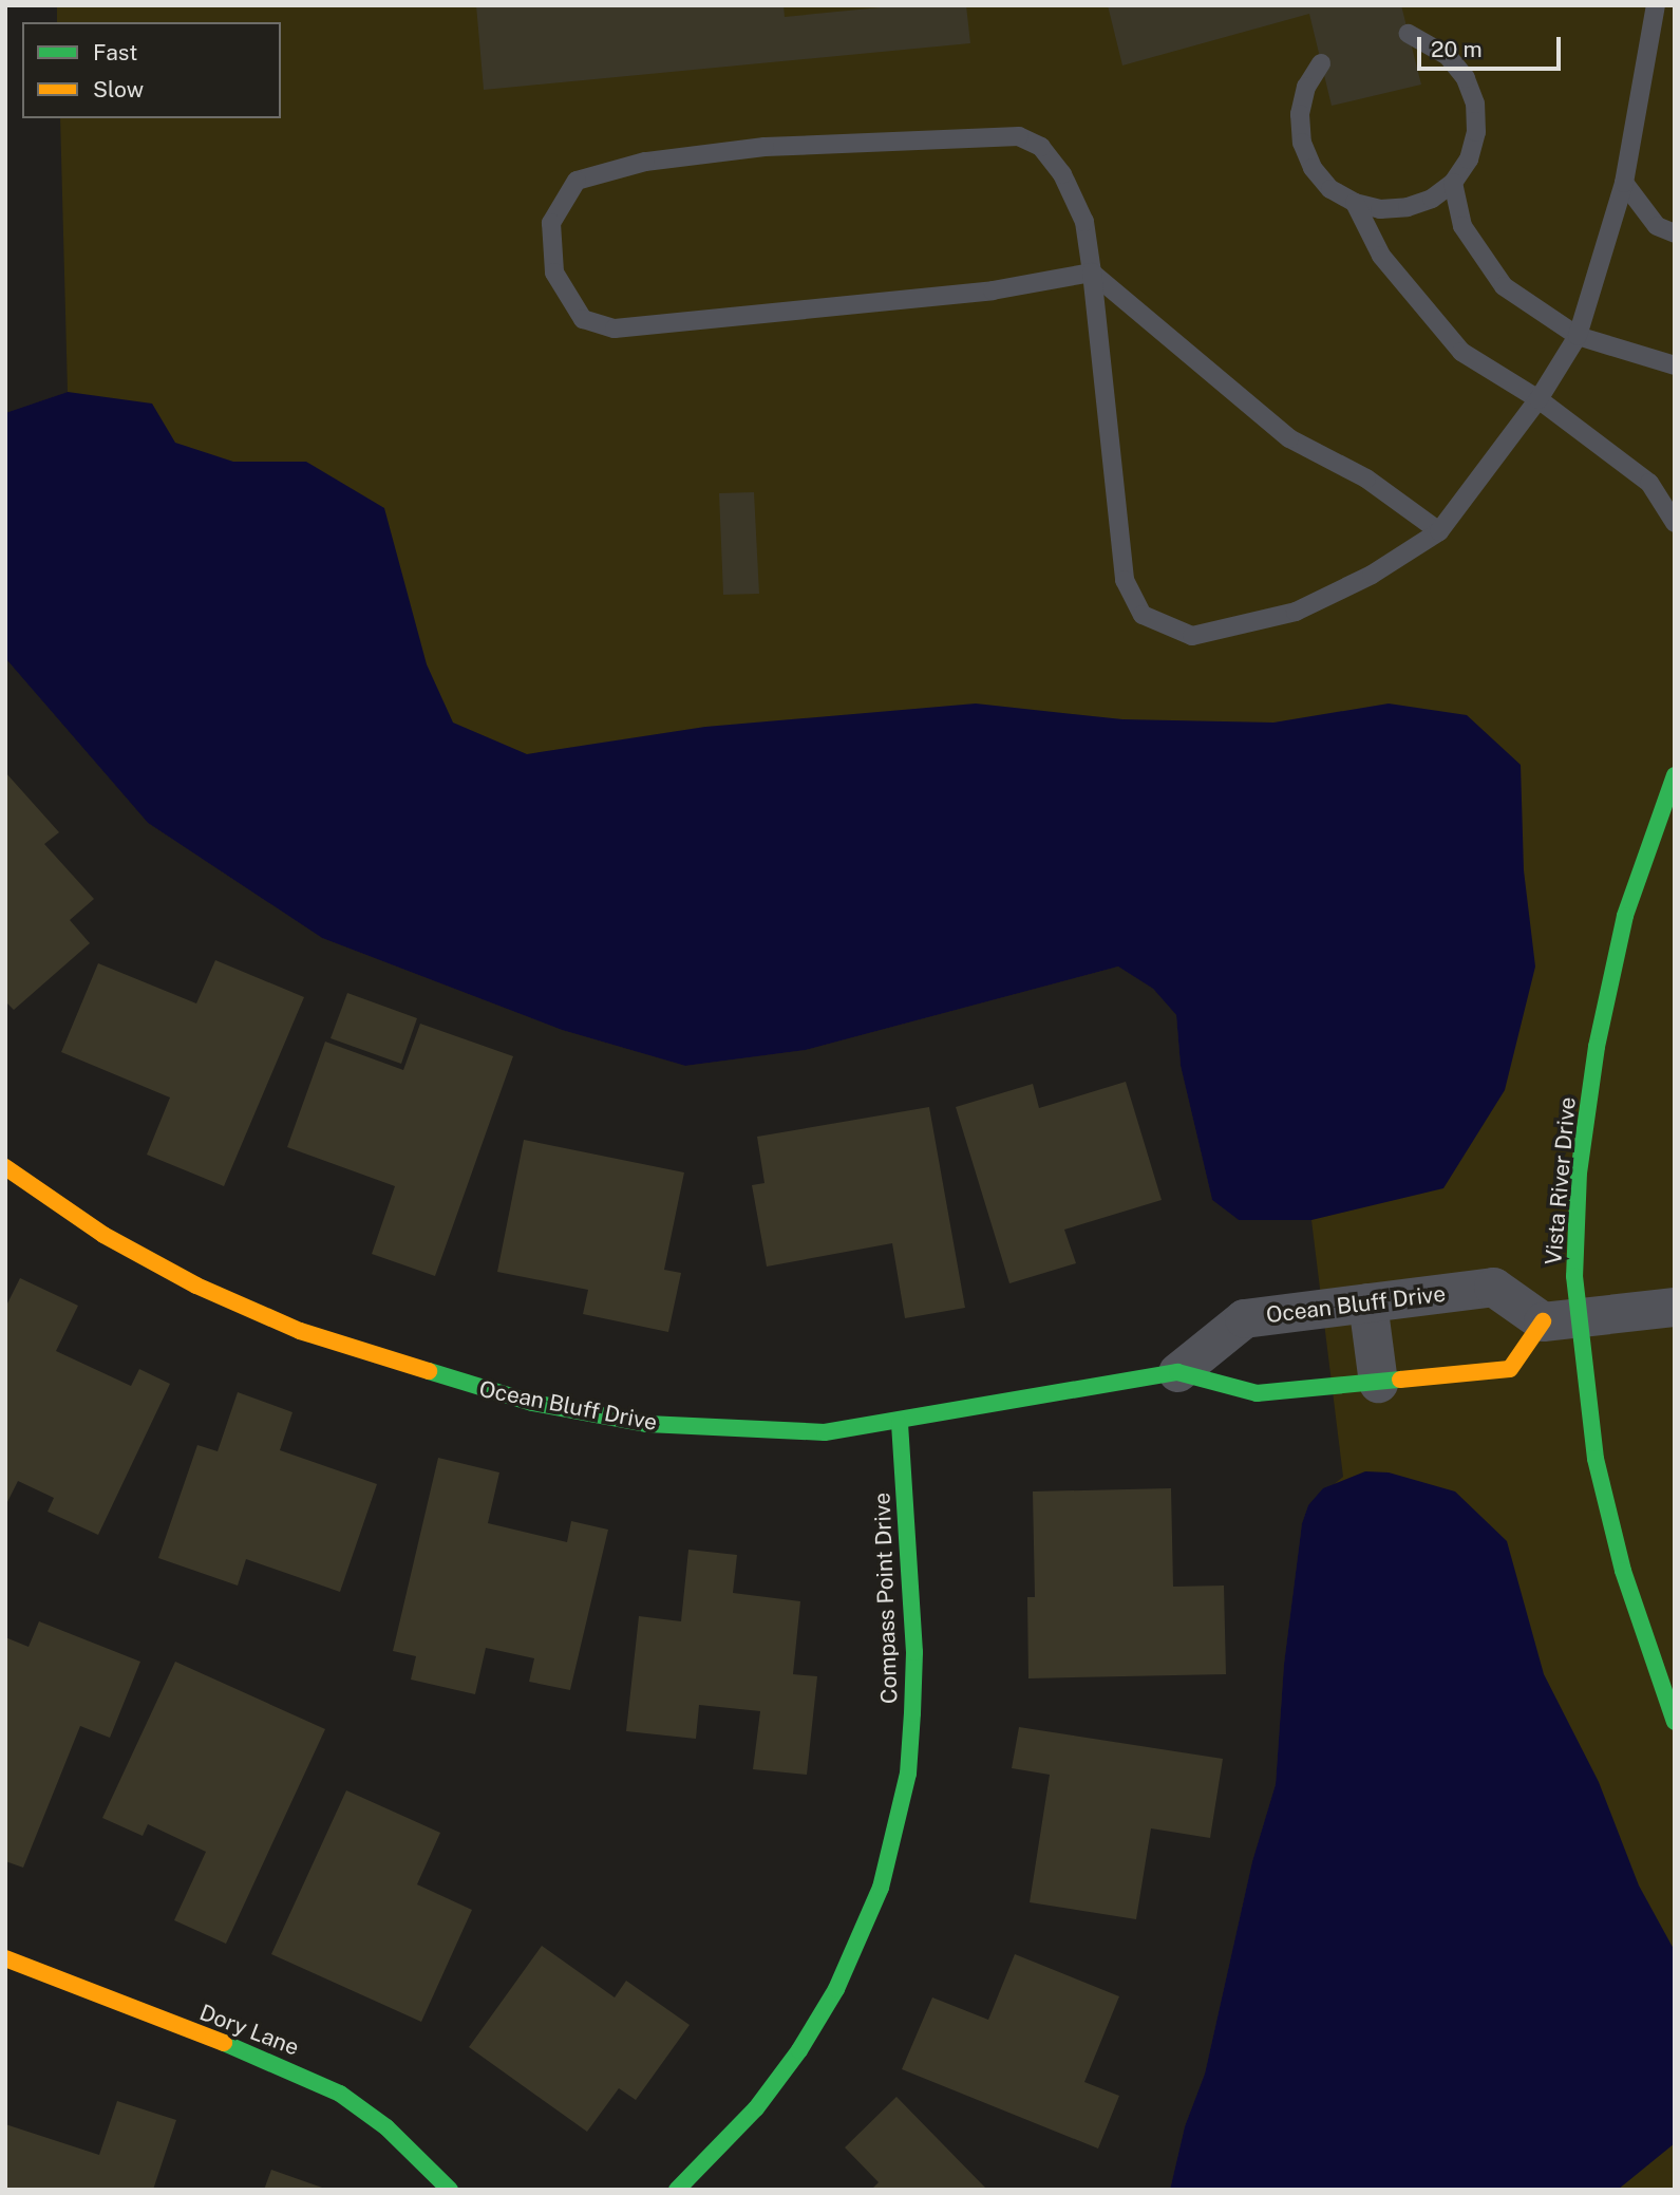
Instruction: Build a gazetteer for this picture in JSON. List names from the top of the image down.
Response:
{
  "streets": {
    "street": [
      "Vista River Drive",
      "Ocean Bluff Drive",
      "Compass Point Drive",
      "Dory Lane"
    ]
  },
  "crossings": [
    ["Vista River Drive", "Ocean Bluff Drive"],
    ["Ocean Bluff Drive", "Compass Point Drive"]
  ],
  "legend": ["Fast", "Slow"],
  "scale_bar": "20 m"
}
